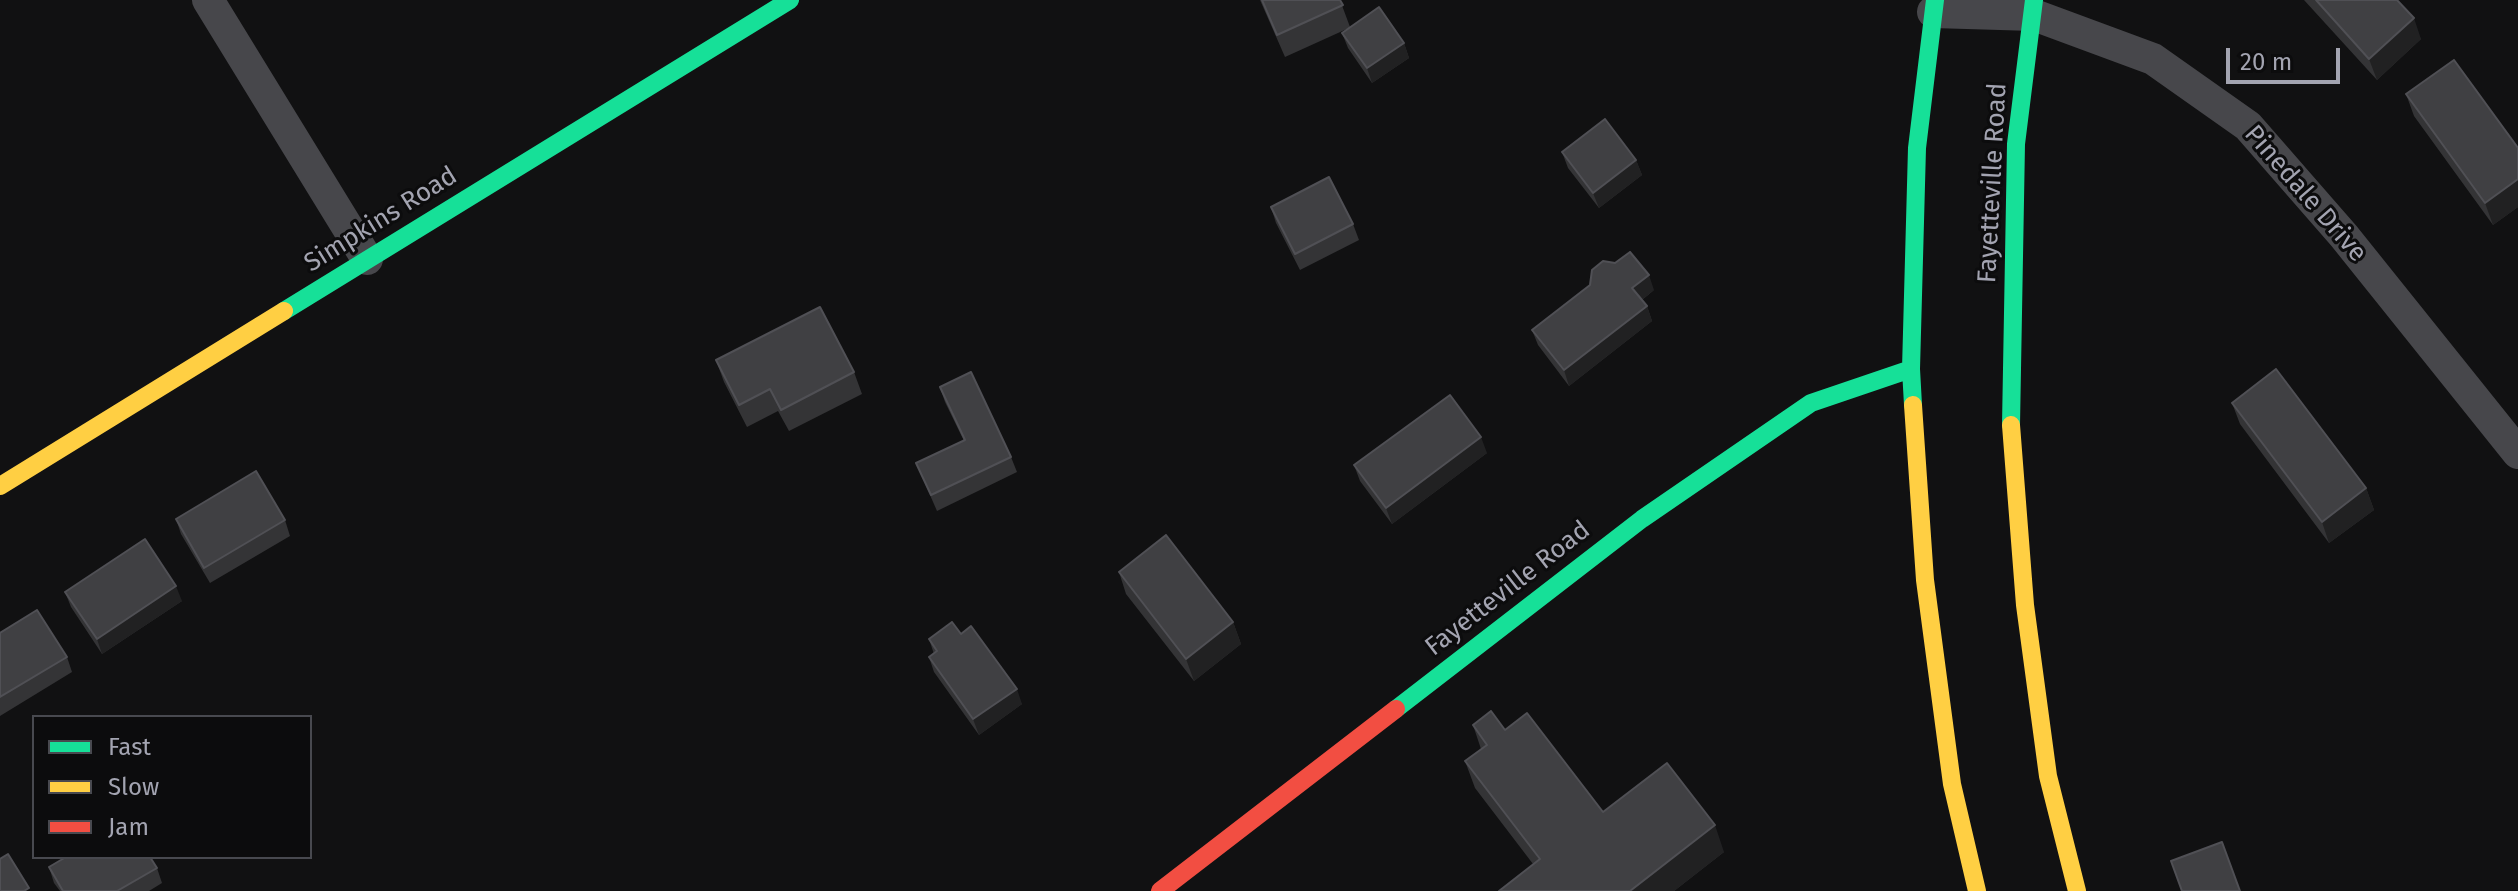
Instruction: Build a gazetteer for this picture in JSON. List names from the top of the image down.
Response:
{
  "streets": {
    "main road": ["Fayetteville Road", "Simpkins Road"],
    "street": ["Pinedale Drive"]
  },
  "crossings": [
    ["Fayetteville Road", "Pinedale Drive"]
  ],
  "legend": ["Fast", "Slow", "Jam"],
  "scale_bar": "20 m"
}
